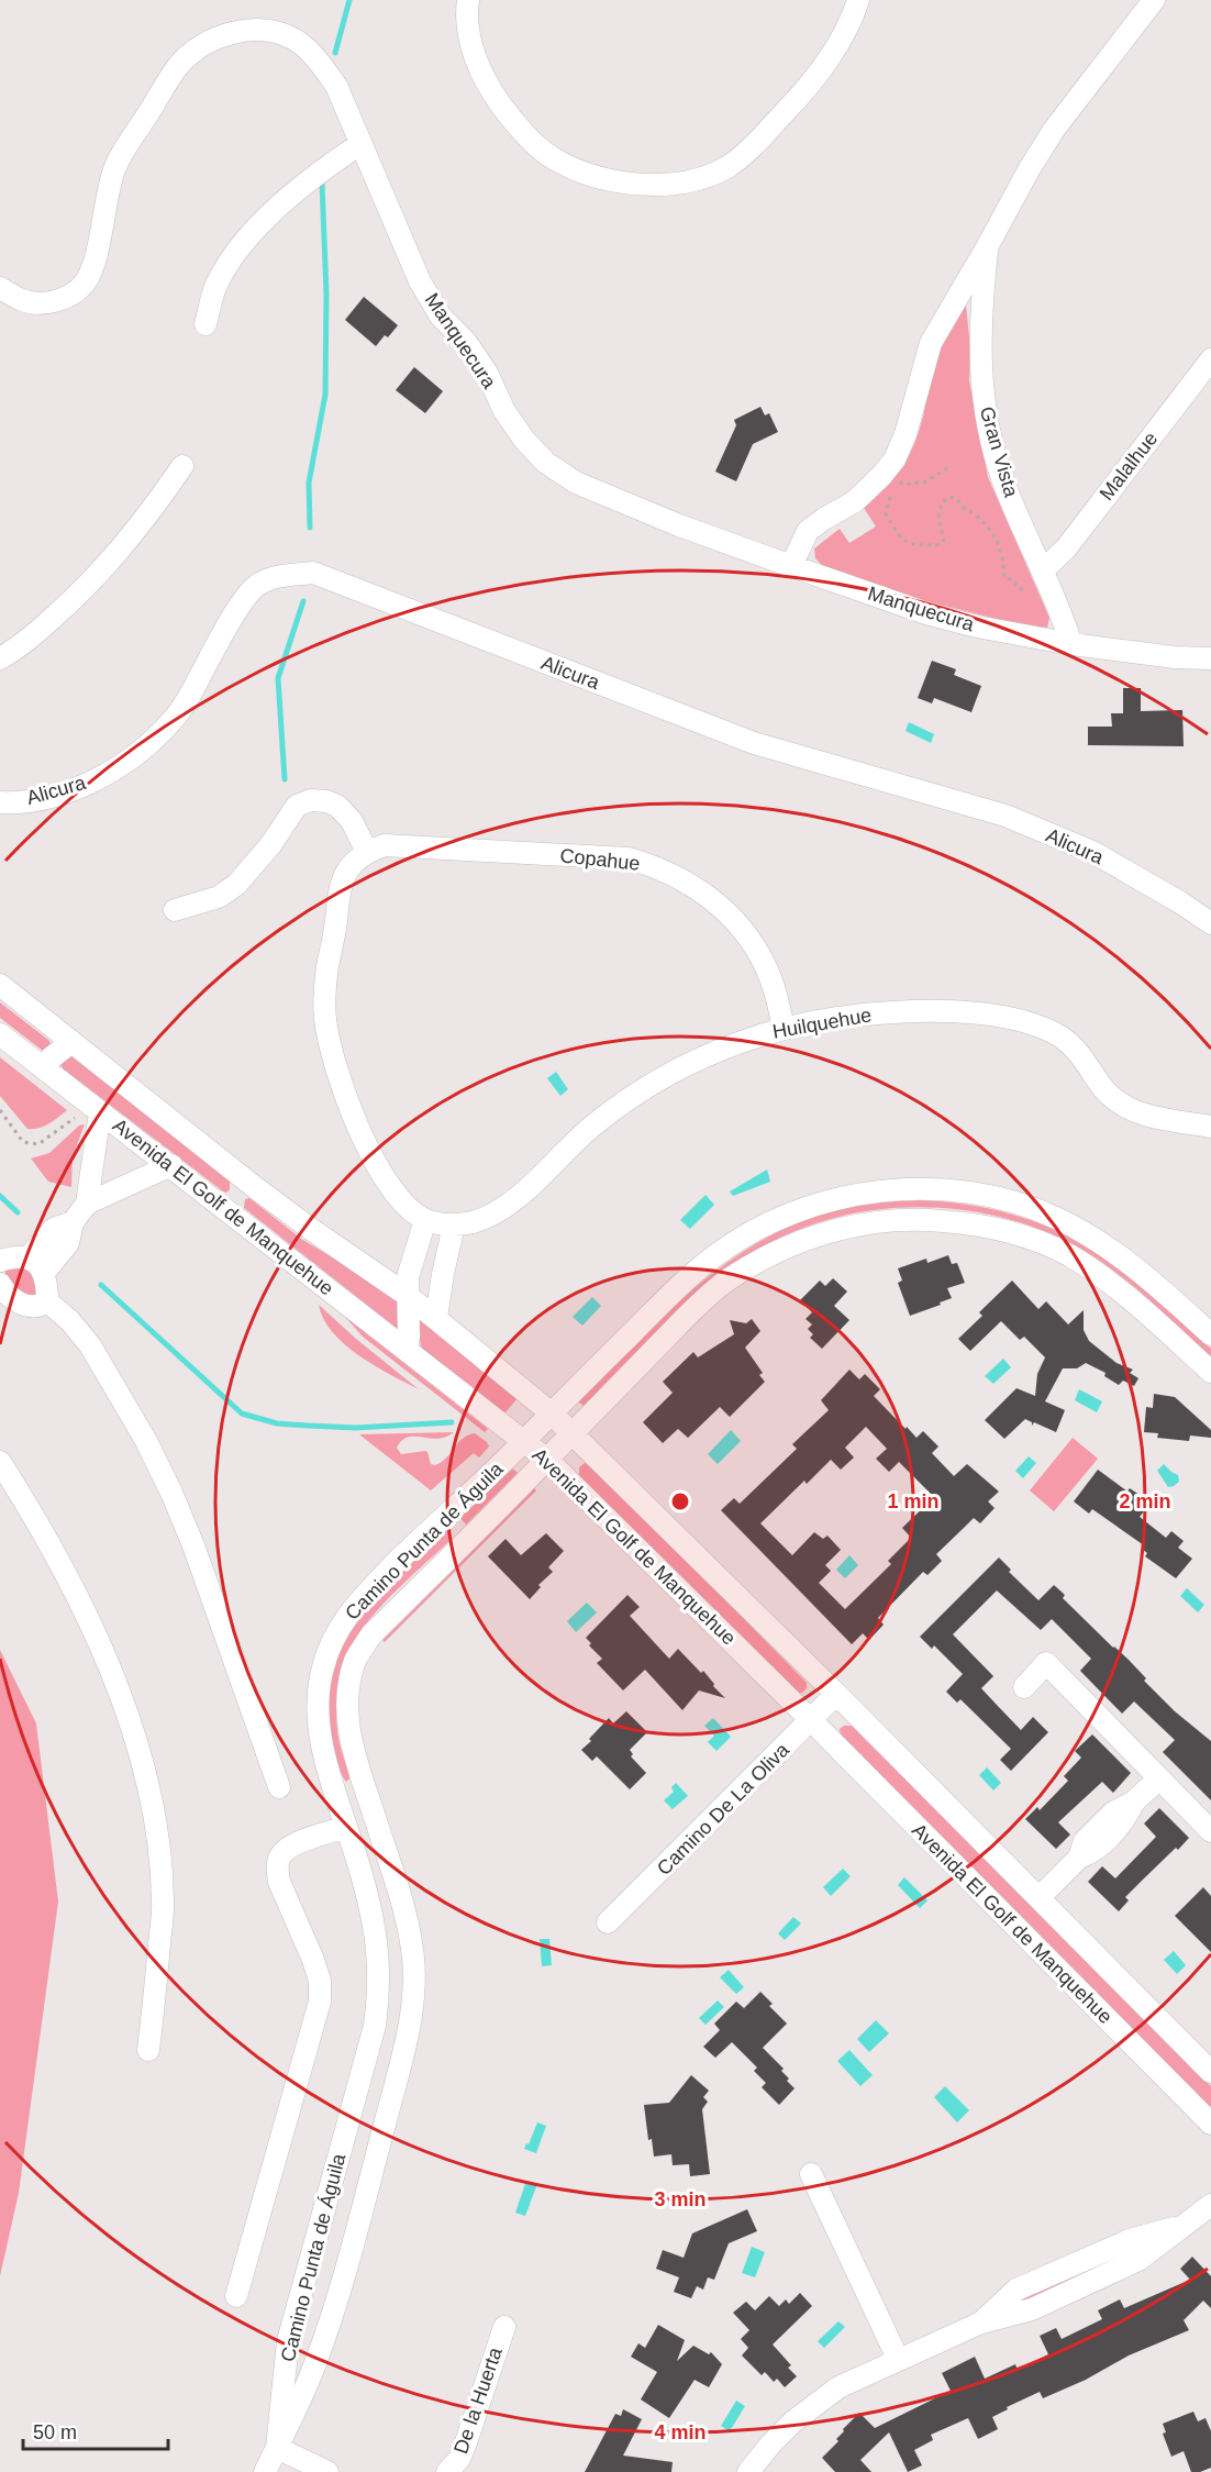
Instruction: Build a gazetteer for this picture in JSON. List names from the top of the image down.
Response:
{
  "streets": {
    "street": [
      "Manquecura",
      "Gran Vista",
      "Malalhue",
      "Alicura",
      "Copahue",
      "Huilquehue",
      "Avenida El Golf de Manquehue",
      "Camino Punta de Águila",
      "Camino De La Oliva",
      "De la Huerta"
    ]
  },
  "crossings": [
    ["Manquecura", "Gran Vista"],
    ["Gran Vista", "Malalhue"],
    ["Copahue", "Huilquehue"],
    ["Avenida El Golf de Manquehue", "Camino Punta de Águila"],
    ["Avenida El Golf de Manquehue", "Camino De La Oliva"]
  ],
  "scale_bar": "50 m",
  "rings": [
    "1 min",
    "2 min",
    "3 min",
    "4 min"
  ]
}
